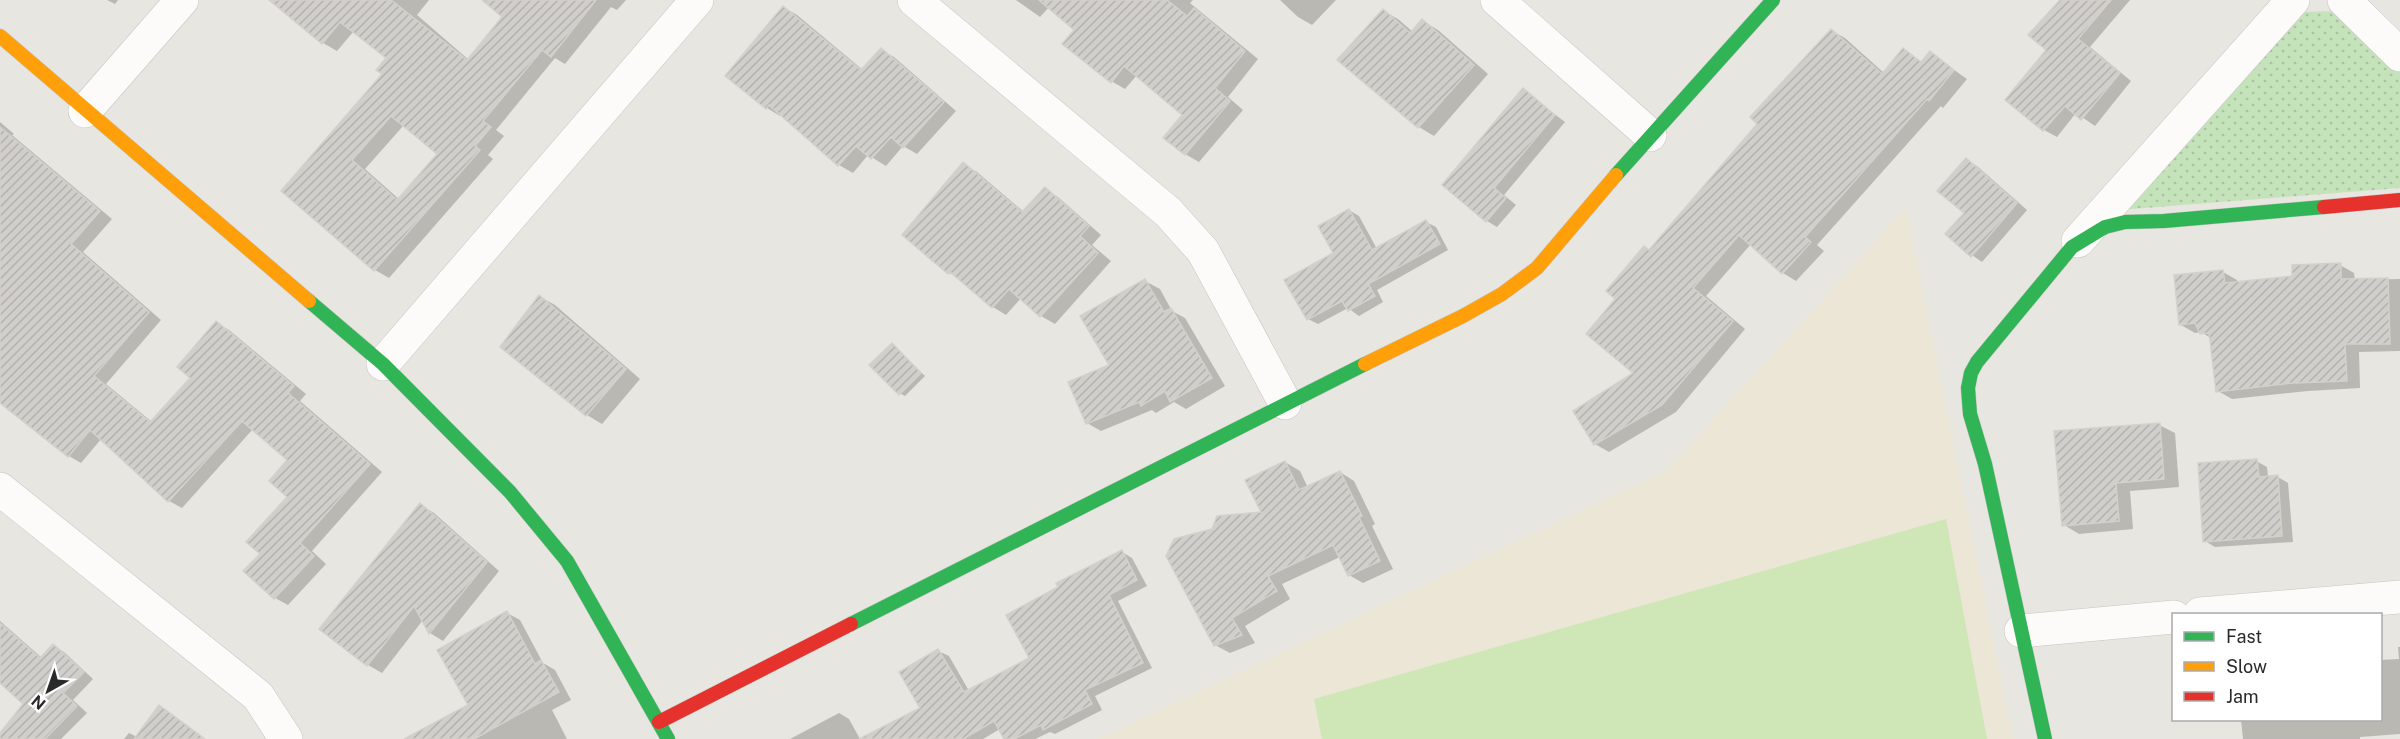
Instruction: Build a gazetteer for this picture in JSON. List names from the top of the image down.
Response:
{
  "legend": ["Fast", "Slow", "Jam"],
  "north": "bottom left"
}
